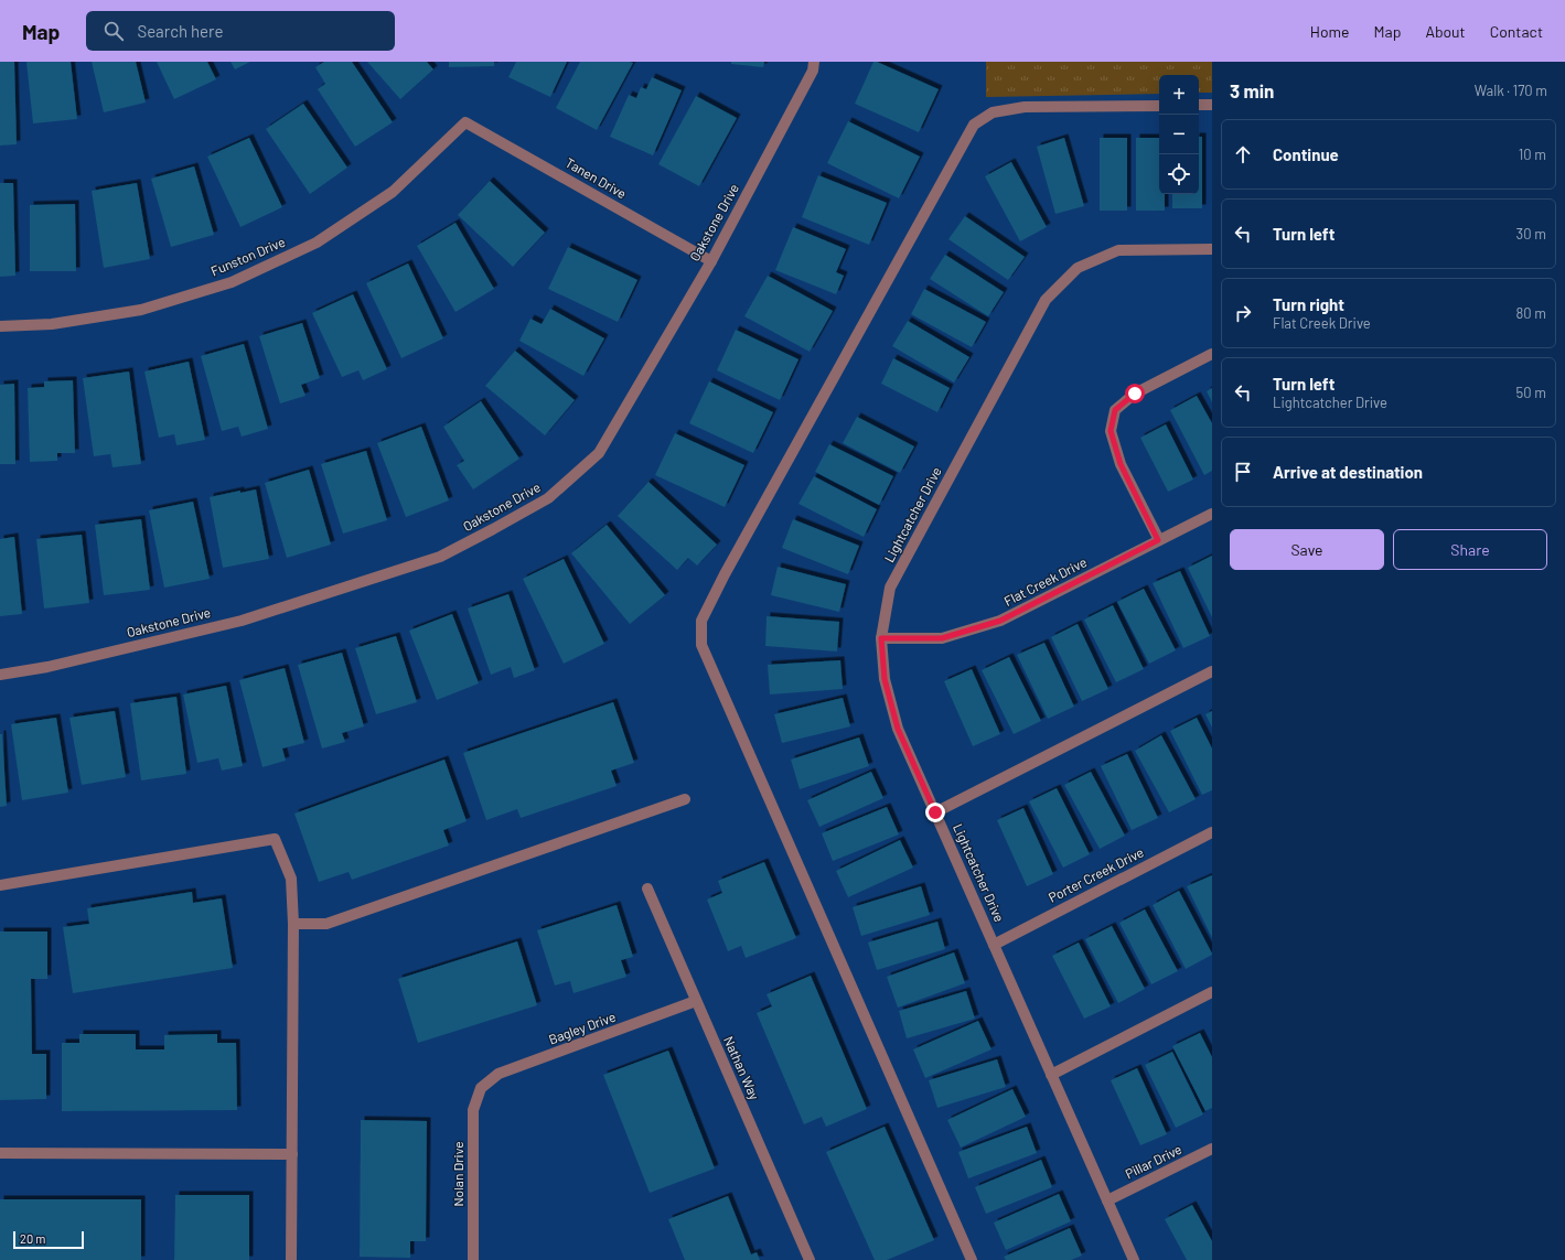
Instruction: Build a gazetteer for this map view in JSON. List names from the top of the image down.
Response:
{
  "streets": {
    "street": [
      "Tanen Drive",
      "Oakstone Drive",
      "Funston Drive",
      "Lightcatcher Drive",
      "Flat Creek Drive",
      "Porter Creek Drive",
      "Bagley Drive",
      "Nathan Way",
      "Pillar Drive",
      "Nolan Drive"
    ]
  },
  "crossings": [
    ["Tanen Drive", "Oakstone Drive"],
    ["Tanen Drive", "Funston Drive"],
    ["Lightcatcher Drive", "Flat Creek Drive"],
    ["Lightcatcher Drive", "Porter Creek Drive"],
    ["Lightcatcher Drive", "Pillar Drive"],
    ["Bagley Drive", "Nathan Way"],
    ["Bagley Drive", "Nolan Drive"]
  ],
  "scale_bar": "20 m",
  "page": {
    "header": "Map",
    "search": "Search here",
    "nav": [
      "Home",
      "Map",
      "About",
      "Contact"
    ],
    "heading": ["3 min", "Walk · 170 m"],
    "map_buttons": ["+", "−"],
    "list": [
      ["Continue", "10 m"],
      ["Turn left", "30 m"],
      ["Turn right", "Flat Creek Drive", "80 m"],
      ["Turn left", "Lightcatcher Drive", "50 m"],
      "Arrive at destination"
    ],
    "buttons": ["Save", "Share"],
    "scale": "20 m"
  }
}
